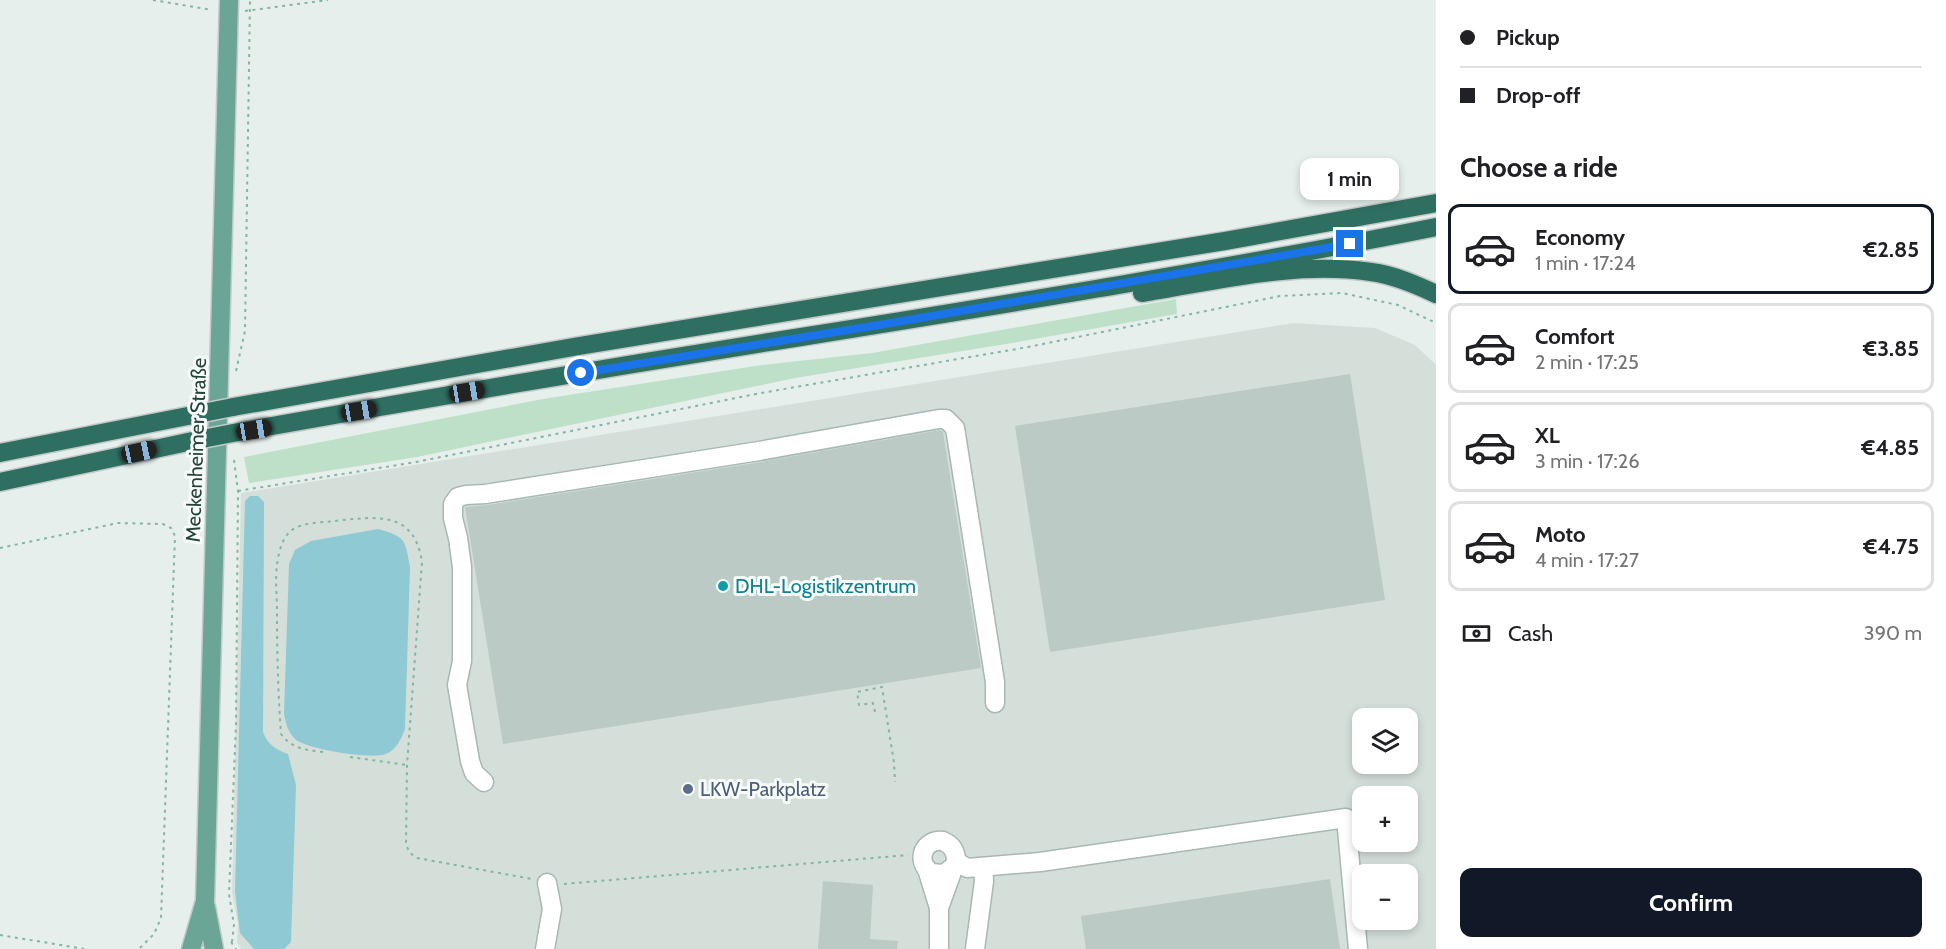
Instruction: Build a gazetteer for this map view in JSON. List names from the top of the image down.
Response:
{
  "streets": {
    "main road": ["Meckenheimer Straße"]
  },
  "places": ["DHL-Logistikzentrum", "LKW-Parkplatz"],
  "page": {
    "banner": ["Pickup", "Drop-off"],
    "heading": "Choose a ride",
    "bubble": "1 min",
    "list": [
      {
        "name": "Economy",
        "note": "1 min · 17:24",
        "value": "€2.85"
      },
      {
        "name": "Comfort",
        "note": "2 min · 17:25",
        "value": "€3.85"
      },
      {
        "name": "XL",
        "note": "3 min · 17:26",
        "value": "€4.85"
      },
      {
        "name": "Moto",
        "note": "4 min · 17:27",
        "value": "€4.75"
      }
    ],
    "pay": ["Cash", "390 m"],
    "map_buttons": ["+", "−"],
    "buttons": "Confirm"
  }
}
